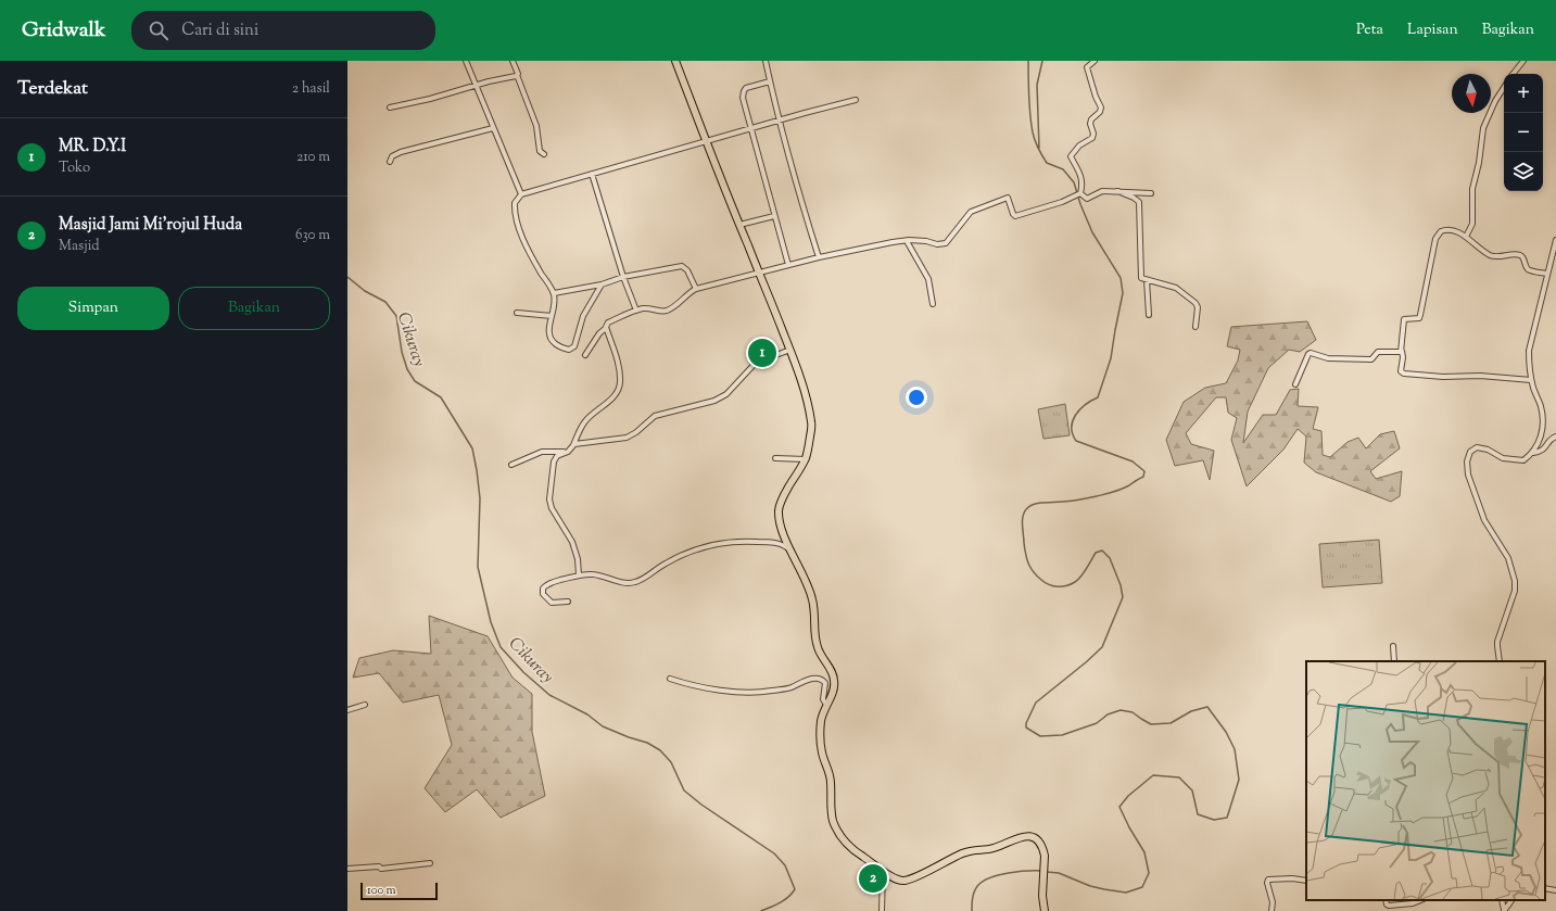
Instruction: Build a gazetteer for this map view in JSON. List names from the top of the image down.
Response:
{
  "water": ["Cikuray"],
  "scale_bar": "100 m",
  "north": "bottom",
  "page": {
    "header": "Gridwalk",
    "search": "Cari di sini",
    "nav": ["Peta", "Lapisan", "Bagikan"],
    "heading": ["Terdekat", "2 hasil"],
    "map_buttons": ["+", "−"],
    "list": [
      {
        "mark": "1",
        "name": "MR. D.Y.I",
        "note": "Toko",
        "value": "210 m"
      },
      {
        "mark": "2",
        "name": "Masjid Jami Mi'rojul Huda",
        "note": "Masjid",
        "value": "630 m"
      }
    ],
    "buttons": ["Simpan", "Bagikan"],
    "pins": ["1", "2"],
    "scale": "100 m"
  }
}
